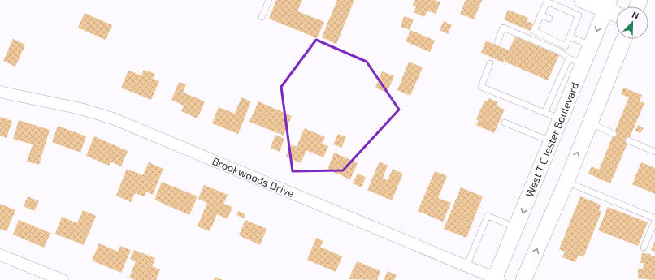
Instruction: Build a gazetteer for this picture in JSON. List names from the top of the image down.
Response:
{
  "streets": {
    "main road": ["West T C Jester Boulevard"],
    "street": ["Brookwoods Drive"]
  },
  "crossings": [
    ["West T C Jester Boulevard", "Brookwoods Drive"]
  ],
  "north": "top right"
}
